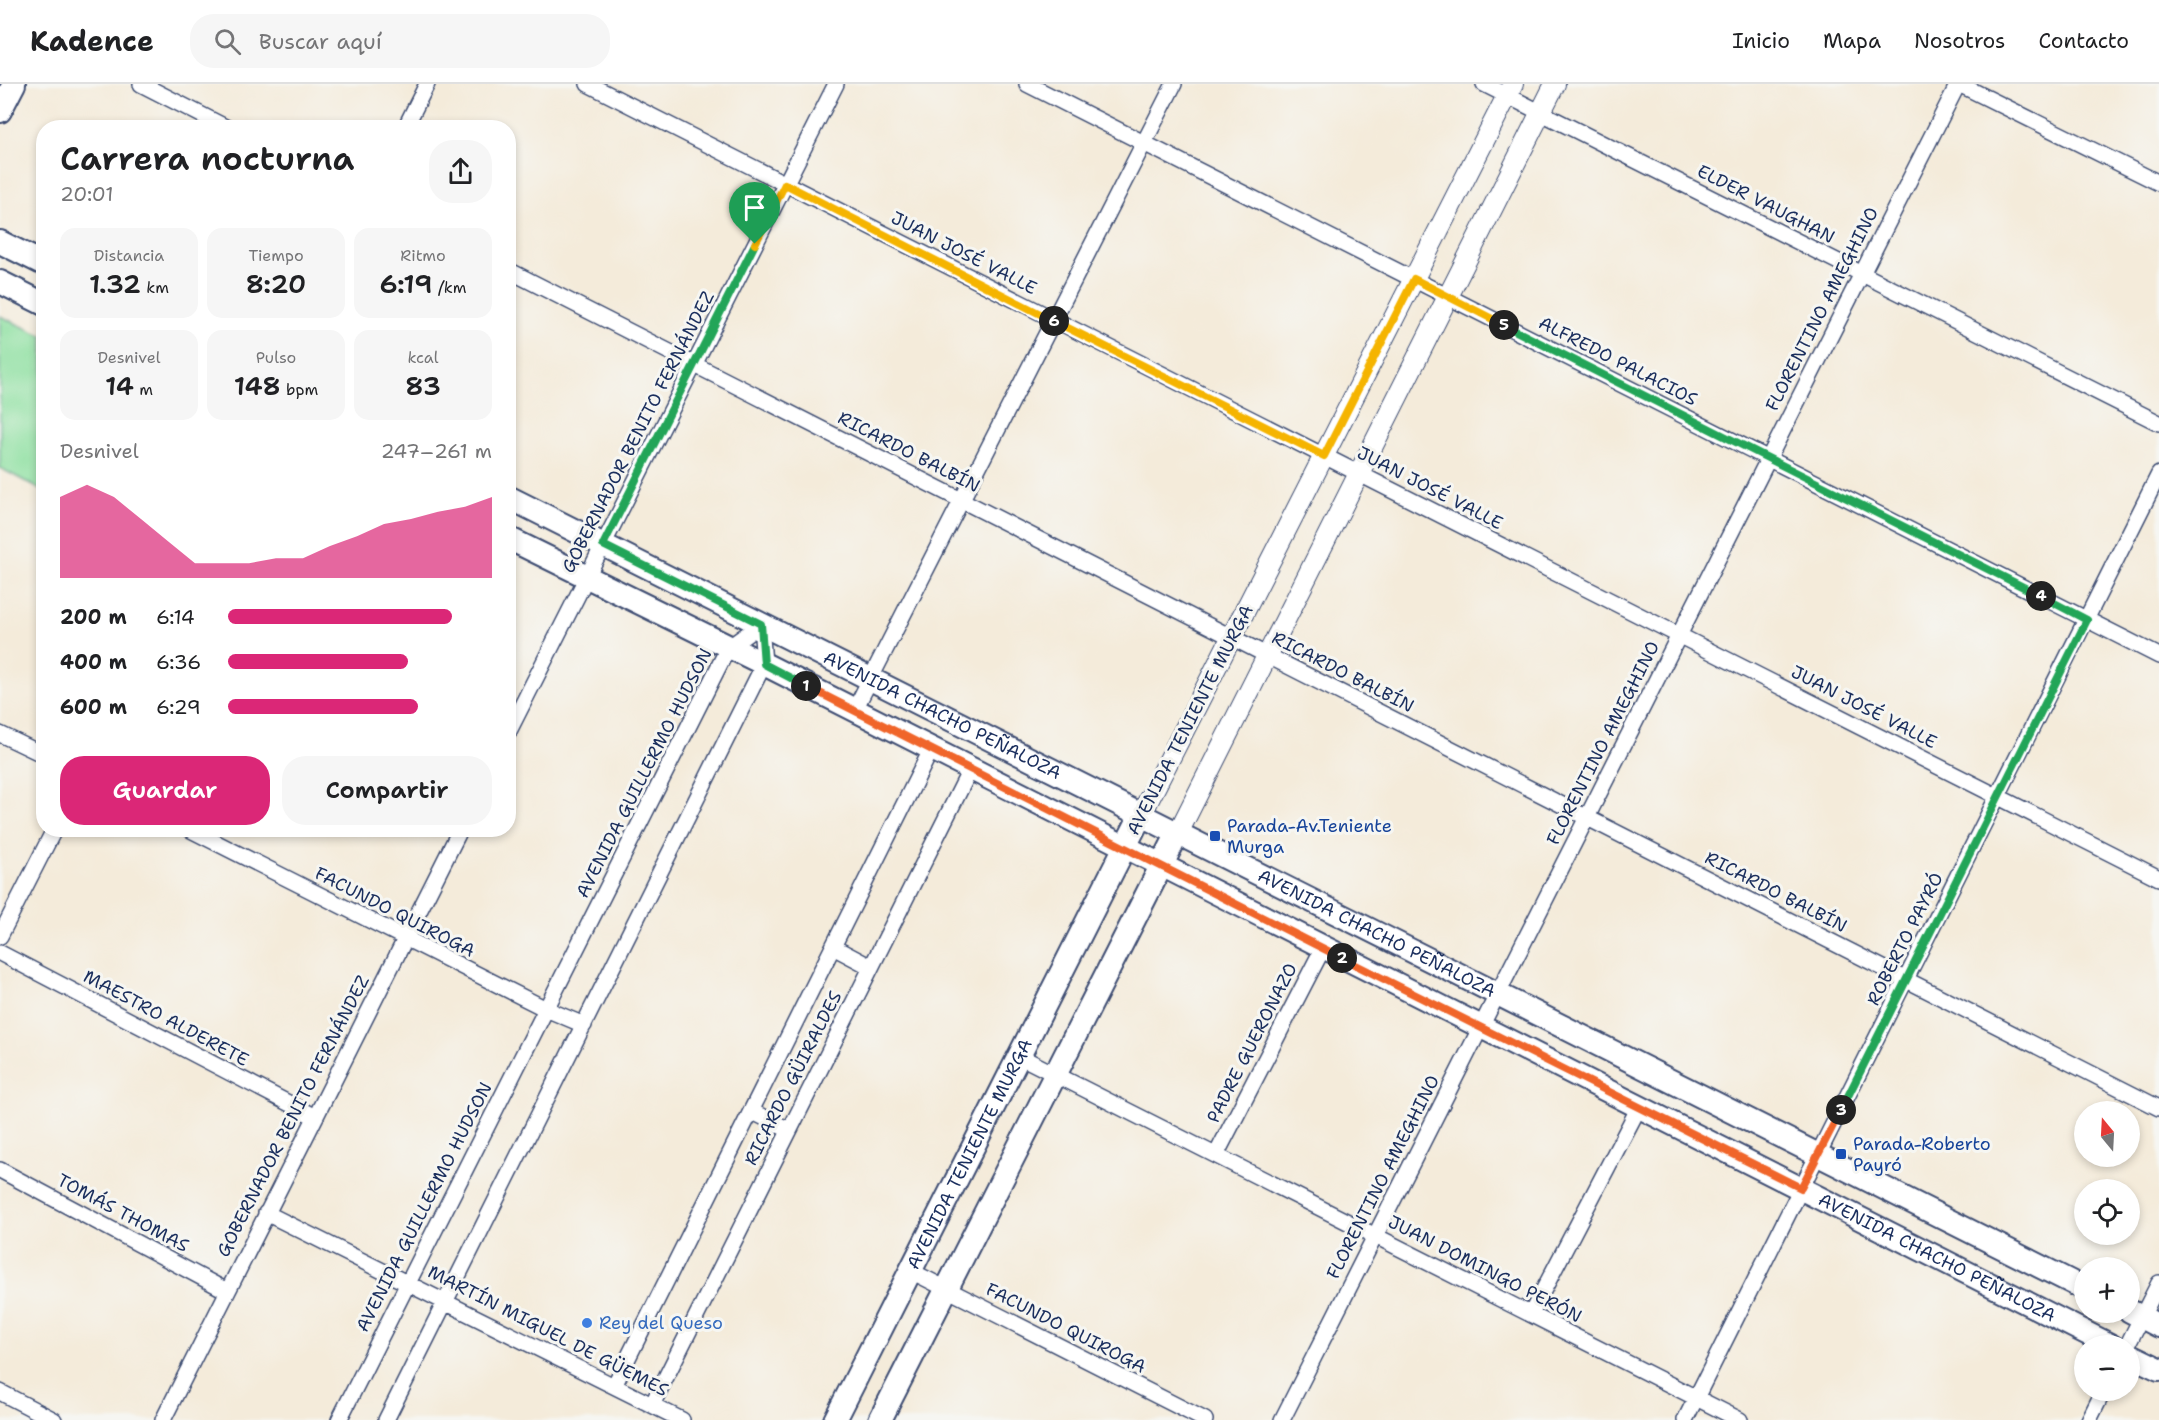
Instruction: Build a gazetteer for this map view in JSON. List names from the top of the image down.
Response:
{
  "streets": {
    "main road": ["AVENIDA CHACHO PEÑALOZA", "AVENIDA TENIENTE MURGA"],
    "street": [
      "ELDER VAUGHAN",
      "JUAN JOSÉ VALLE",
      "FLORENTINO AMEGHINO",
      "ALFREDO PALACIOS",
      "GOBERNADOR BENITO FERNÁNDEZ",
      "RICARDO BALBÍN",
      "AVENIDA GUILLERMO HUDSON",
      "FACUNDO QUIROGA",
      "ROBERTO PAYRÓ",
      "MAESTRO ALDERETE",
      "PADRE GUERONAZO",
      "RICARDO GÜIRALDES",
      "TOMÁS THOMAS",
      "JUAN DOMINGO PERÓN",
      "MARTÍN MIGUEL DE GÜEMES"
    ]
  },
  "crossings": [
    ["ELDER VAUGHAN", "FLORENTINO AMEGHINO"],
    ["ELDER VAUGHAN", "AVENIDA TENIENTE MURGA"],
    ["JUAN JOSÉ VALLE", "FLORENTINO AMEGHINO"],
    ["JUAN JOSÉ VALLE", "GOBERNADOR BENITO FERNÁNDEZ"],
    ["JUAN JOSÉ VALLE", "AVENIDA TENIENTE MURGA"],
    ["JUAN JOSÉ VALLE", "ROBERTO PAYRÓ"],
    ["FLORENTINO AMEGHINO", "ALFREDO PALACIOS"],
    ["FLORENTINO AMEGHINO", "RICARDO BALBÍN"],
    ["FLORENTINO AMEGHINO", "AVENIDA CHACHO PEÑALOZA"],
    ["FLORENTINO AMEGHINO", "JUAN DOMINGO PERÓN"],
    ["ALFREDO PALACIOS", "AVENIDA TENIENTE MURGA"],
    ["ALFREDO PALACIOS", "ROBERTO PAYRÓ"],
    ["GOBERNADOR BENITO FERNÁNDEZ", "RICARDO BALBÍN"],
    ["GOBERNADOR BENITO FERNÁNDEZ", "AVENIDA CHACHO PEÑALOZA"],
    ["GOBERNADOR BENITO FERNÁNDEZ", "FACUNDO QUIROGA"],
    ["GOBERNADOR BENITO FERNÁNDEZ", "MAESTRO ALDERETE"],
    ["GOBERNADOR BENITO FERNÁNDEZ", "TOMÁS THOMAS"],
    ["GOBERNADOR BENITO FERNÁNDEZ", "MARTÍN MIGUEL DE GÜEMES"],
    ["RICARDO BALBÍN", "AVENIDA TENIENTE MURGA"],
    ["RICARDO BALBÍN", "ROBERTO PAYRÓ"],
    ["AVENIDA CHACHO PEÑALOZA", "AVENIDA TENIENTE MURGA"],
    ["AVENIDA CHACHO PEÑALOZA", "AVENIDA GUILLERMO HUDSON"],
    ["AVENIDA CHACHO PEÑALOZA", "ROBERTO PAYRÓ"],
    ["AVENIDA CHACHO PEÑALOZA", "PADRE GUERONAZO"],
    ["AVENIDA CHACHO PEÑALOZA", "RICARDO GÜIRALDES"],
    ["AVENIDA TENIENTE MURGA", "FACUNDO QUIROGA"],
    ["AVENIDA TENIENTE MURGA", "JUAN DOMINGO PERÓN"],
    ["AVENIDA GUILLERMO HUDSON", "FACUNDO QUIROGA"],
    ["AVENIDA GUILLERMO HUDSON", "MARTÍN MIGUEL DE GÜEMES"],
    ["ROBERTO PAYRÓ", "JUAN DOMINGO PERÓN"],
    ["PADRE GUERONAZO", "JUAN DOMINGO PERÓN"],
    ["RICARDO GÜIRALDES", "MARTÍN MIGUEL DE GÜEMES"]
  ],
  "places": {
    "transit": ["Parada-Av.Teniente Murga", "Parada-Roberto Payró"],
    "other": ["Rey del Queso"]
  },
  "north": "top",
  "page": {
    "header": "Kadence",
    "search": "Buscar aquí",
    "nav": [
      "Inicio",
      "Mapa",
      "Nosotros",
      "Contacto"
    ],
    "heading": ["Carrera nocturna", "20:01"],
    "stats": [
      ["Distancia", "1.32 km"],
      ["Tiempo", "8:20"],
      ["Ritmo", "6:19 /km"],
      ["Desnivel", "14 m"],
      ["Pulso", "148 bpm"],
      ["kcal", "83"]
    ],
    "pins": [
      "6",
      "5",
      "4",
      "1",
      "2",
      "3"
    ],
    "chart": ["Desnivel", "247–261 m"],
    "list": [
      {
        "name": "200 m",
        "note": "6:14"
      },
      {
        "name": "400 m",
        "note": "6:36"
      },
      {
        "name": "600 m",
        "note": "6:29"
      }
    ],
    "buttons": ["Guardar", "Compartir"],
    "map_buttons": ["+", "−"]
  }
}
